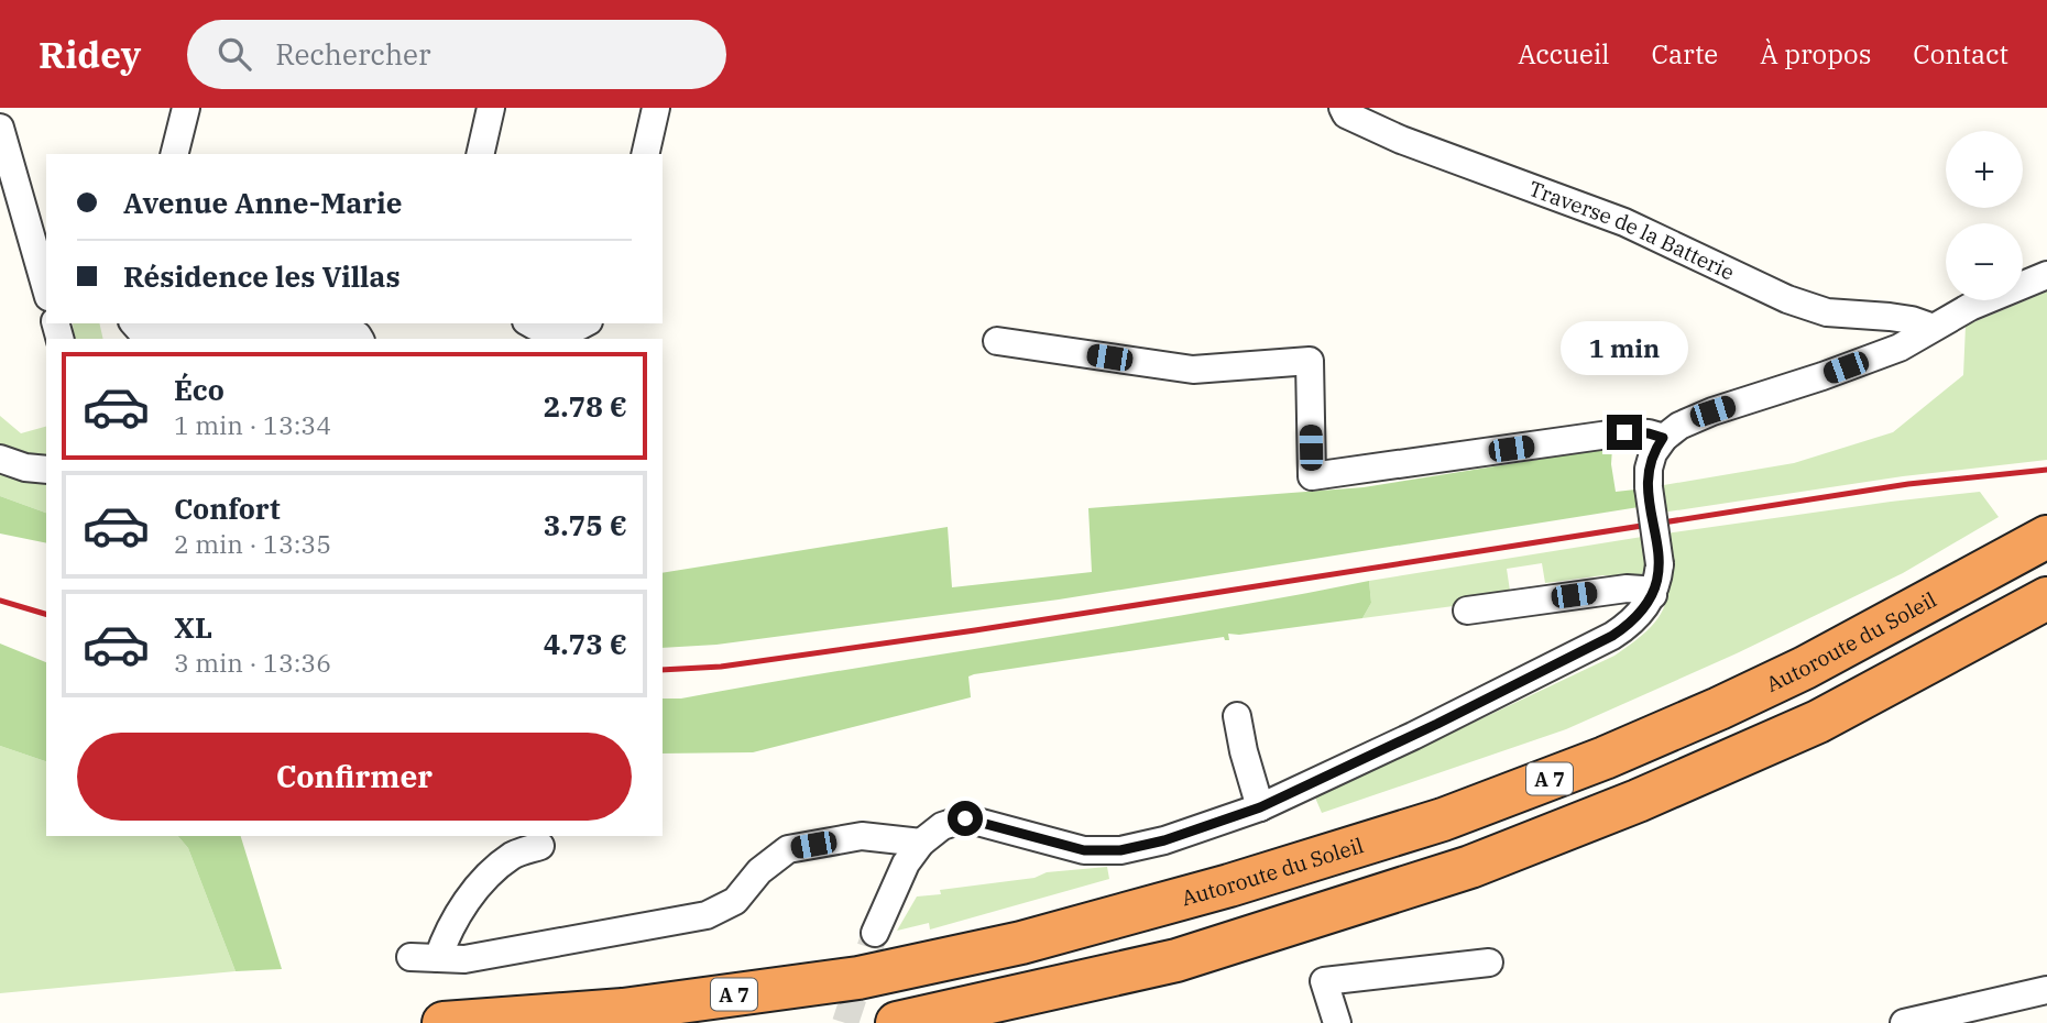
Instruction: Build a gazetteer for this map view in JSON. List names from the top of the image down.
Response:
{
  "streets": {
    "highway": ["Autoroute du Soleil", "A 7"],
    "street": ["Traverse de la Batterie"]
  },
  "page": {
    "header": "Ridey",
    "search": "Rechercher",
    "nav": [
      "Accueil",
      "Carte",
      "À propos",
      "Contact"
    ],
    "map_buttons": ["+", "−"],
    "banner": ["Avenue Anne-Marie", "Résidence les Villas"],
    "bubble": "1 min",
    "list": [
      {
        "name": "Éco",
        "note": "1 min · 13:34",
        "value": "2.78 €"
      },
      {
        "name": "Confort",
        "note": "2 min · 13:35",
        "value": "3.75 €"
      },
      {
        "name": "XL",
        "note": "3 min · 13:36",
        "value": "4.73 €"
      }
    ],
    "buttons": "Confirmer"
  }
}
